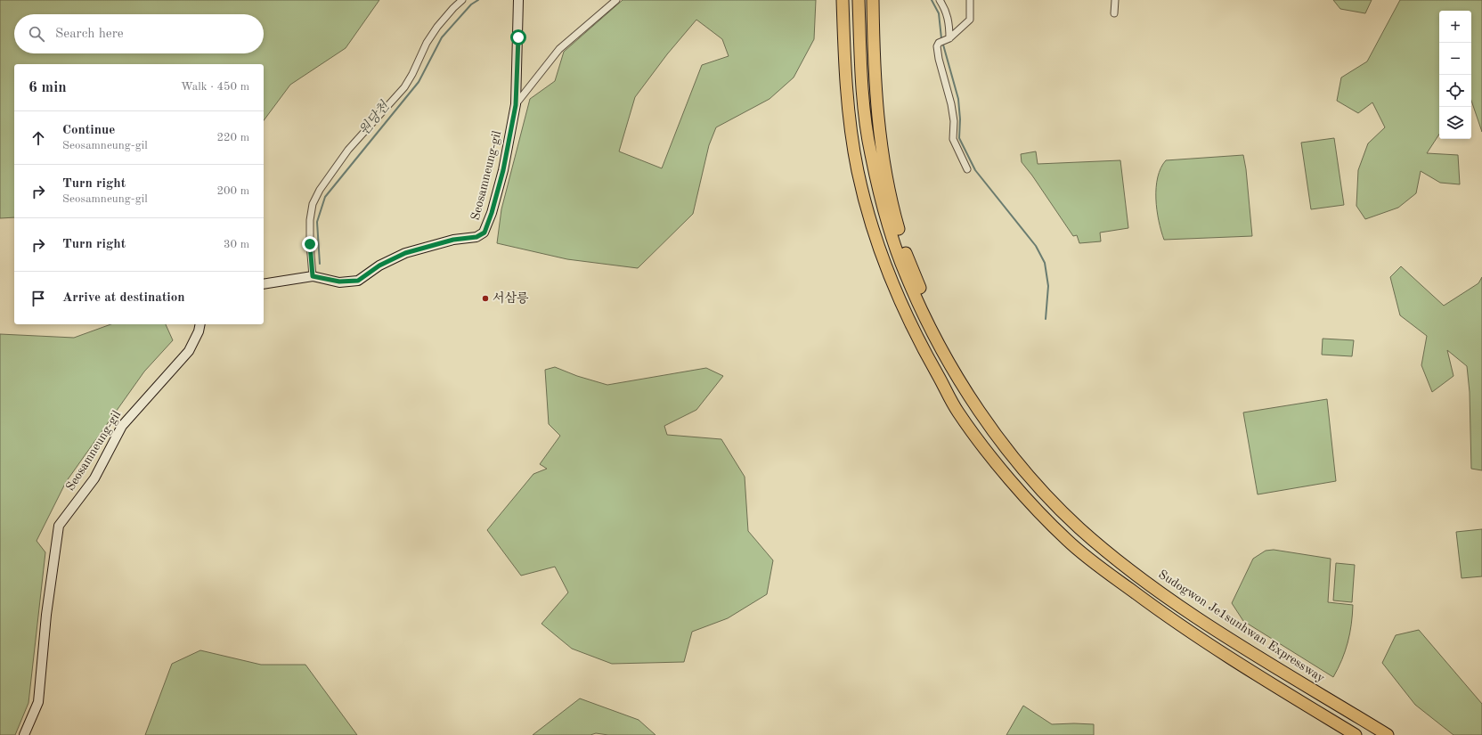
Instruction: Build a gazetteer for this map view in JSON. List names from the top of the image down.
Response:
{
  "streets": {
    "highway": ["Sudogwon Je1sunhwan Expressway"],
    "street": ["Seosamneung-gil"]
  },
  "water": ["원당천"],
  "places": ["서삼릉"],
  "page": {
    "map_buttons": ["+", "−"],
    "search": "Search here",
    "heading": ["6 min", "Walk · 450 m"],
    "list": [
      ["Continue", "Seosamneung-gil", "220 m"],
      ["Turn right", "Seosamneung-gil", "200 m"],
      ["Turn right", "30 m"],
      "Arrive at destination"
    ]
  }
}
